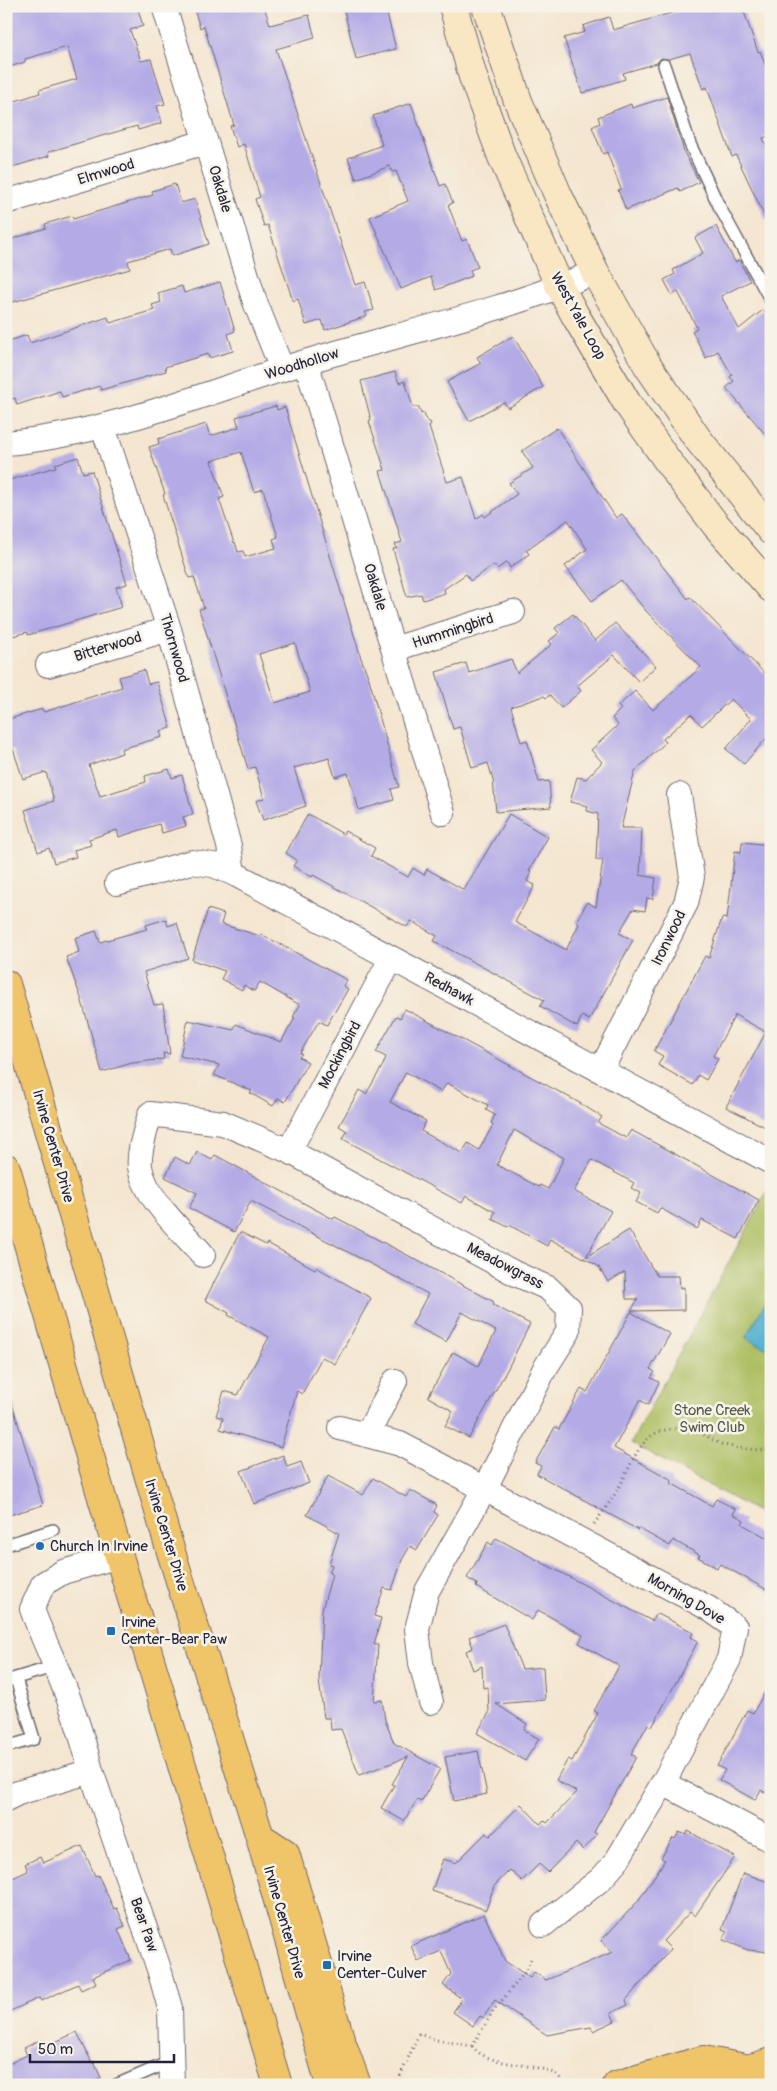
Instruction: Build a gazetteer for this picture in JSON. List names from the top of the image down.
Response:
{
  "streets": {
    "main road": ["West Yale Loop", "Irvine Center Drive"],
    "street": [
      "Elmwood",
      "Oakdale",
      "Woodhollow",
      "Hummingbird",
      "Bitterwood",
      "Thornwood",
      "Ironwood",
      "Redhawk",
      "Mockingbird",
      "Meadowgrass",
      "Morning Dove",
      "Bear Paw"
    ]
  },
  "crossings": [
    ["Elmwood", "Oakdale"],
    ["Oakdale", "Woodhollow"],
    ["Oakdale", "Hummingbird"],
    ["West Yale Loop", "Woodhollow"],
    ["Woodhollow", "Thornwood"],
    ["Bitterwood", "Thornwood"],
    ["Thornwood", "Redhawk"],
    ["Ironwood", "Redhawk"],
    ["Redhawk", "Mockingbird"],
    ["Mockingbird", "Meadowgrass"],
    ["Meadowgrass", "Morning Dove"]
  ],
  "parks": ["Stone Creek Swim Club"],
  "places": {
    "other": ["Church In Irvine"],
    "transit": ["Irvine Center-Bear Paw", "Irvine Center-Culver"]
  },
  "scale_bar": "50 m"
}
